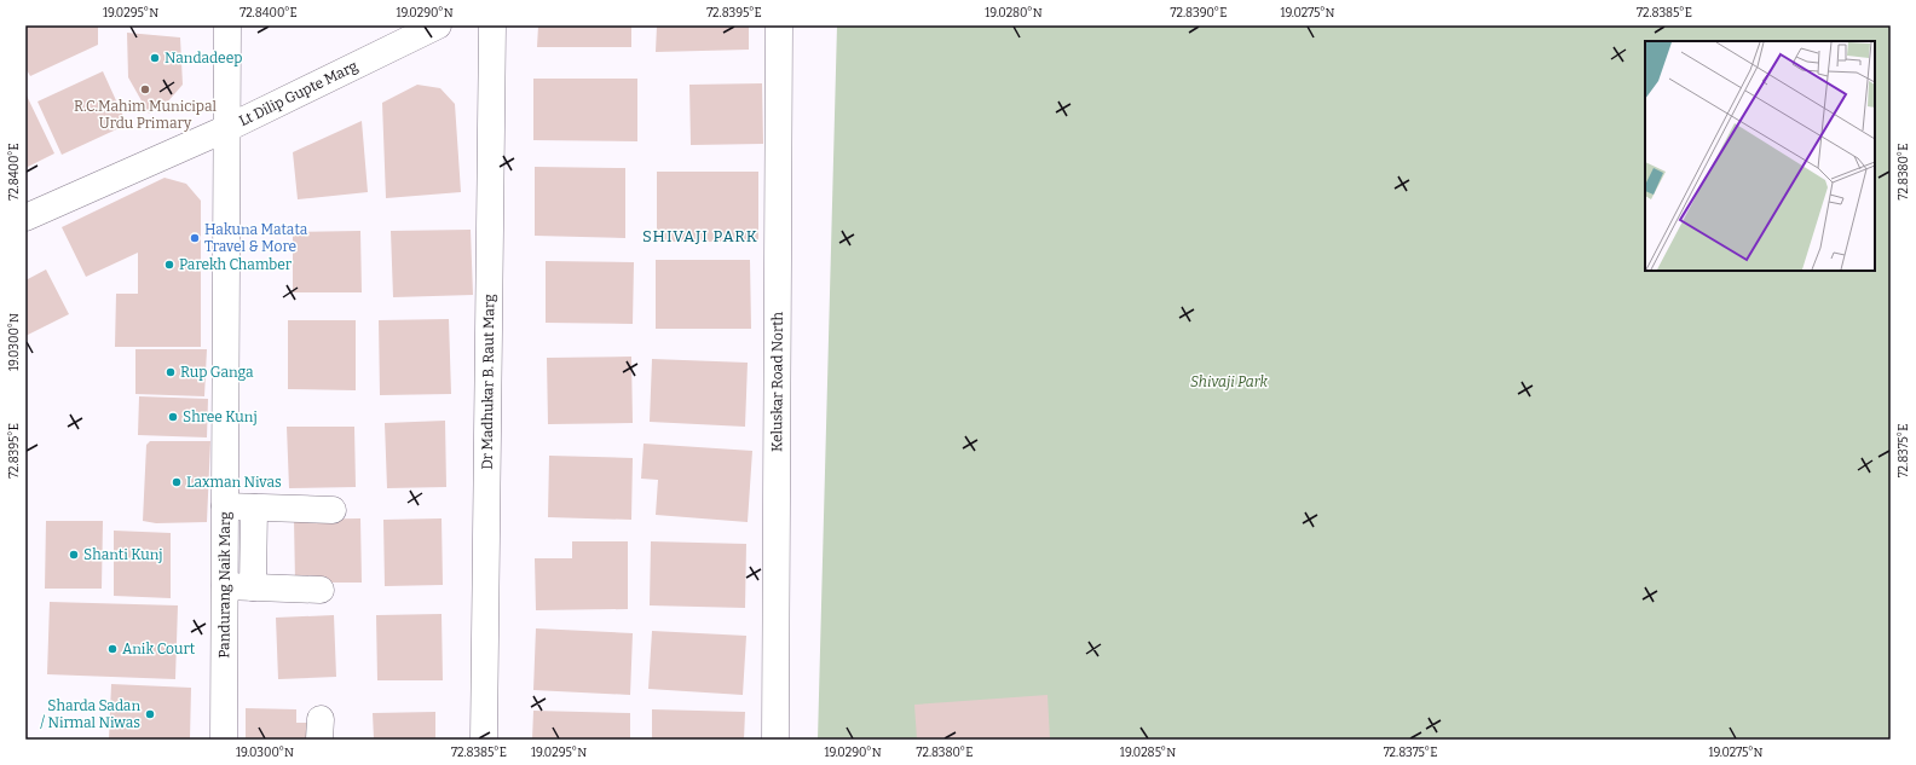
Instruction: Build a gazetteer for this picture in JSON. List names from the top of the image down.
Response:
{
  "streets": {
    "street": [
      "Lt Dilip Gupte Marg",
      "Dr Madhukar B. Raut Marg",
      "Keluskar Road North",
      "Pandurang Naik Marg"
    ]
  },
  "crossings": [
    ["Lt Dilip Gupte Marg", "Pandurang Naik Marg"]
  ],
  "districts": ["SHIVAJI PARK"],
  "parks": ["Shivaji Park"],
  "places": [
    "Nandadeep",
    "R.C.Mahim Municipal Urdu Primary",
    "Hakuna Matata Travel & More",
    "Parekh Chamber",
    "Rup Ganga",
    "Shree Kunj",
    "Laxman Nivas",
    "Shanti Kunj",
    "Anik Court",
    "Sharda Sadan / Nirmal Niwas"
  ],
  "coordinates": [
    "19.0295°N",
    "72.8400°E",
    "19.0290°N",
    "72.8395°E",
    "19.0280°N",
    "72.8390°E",
    "19.0275°N",
    "72.8385°E",
    "72.8380°E",
    "19.0300°N",
    "72.8375°E",
    "19.0285°N"
  ]
}
